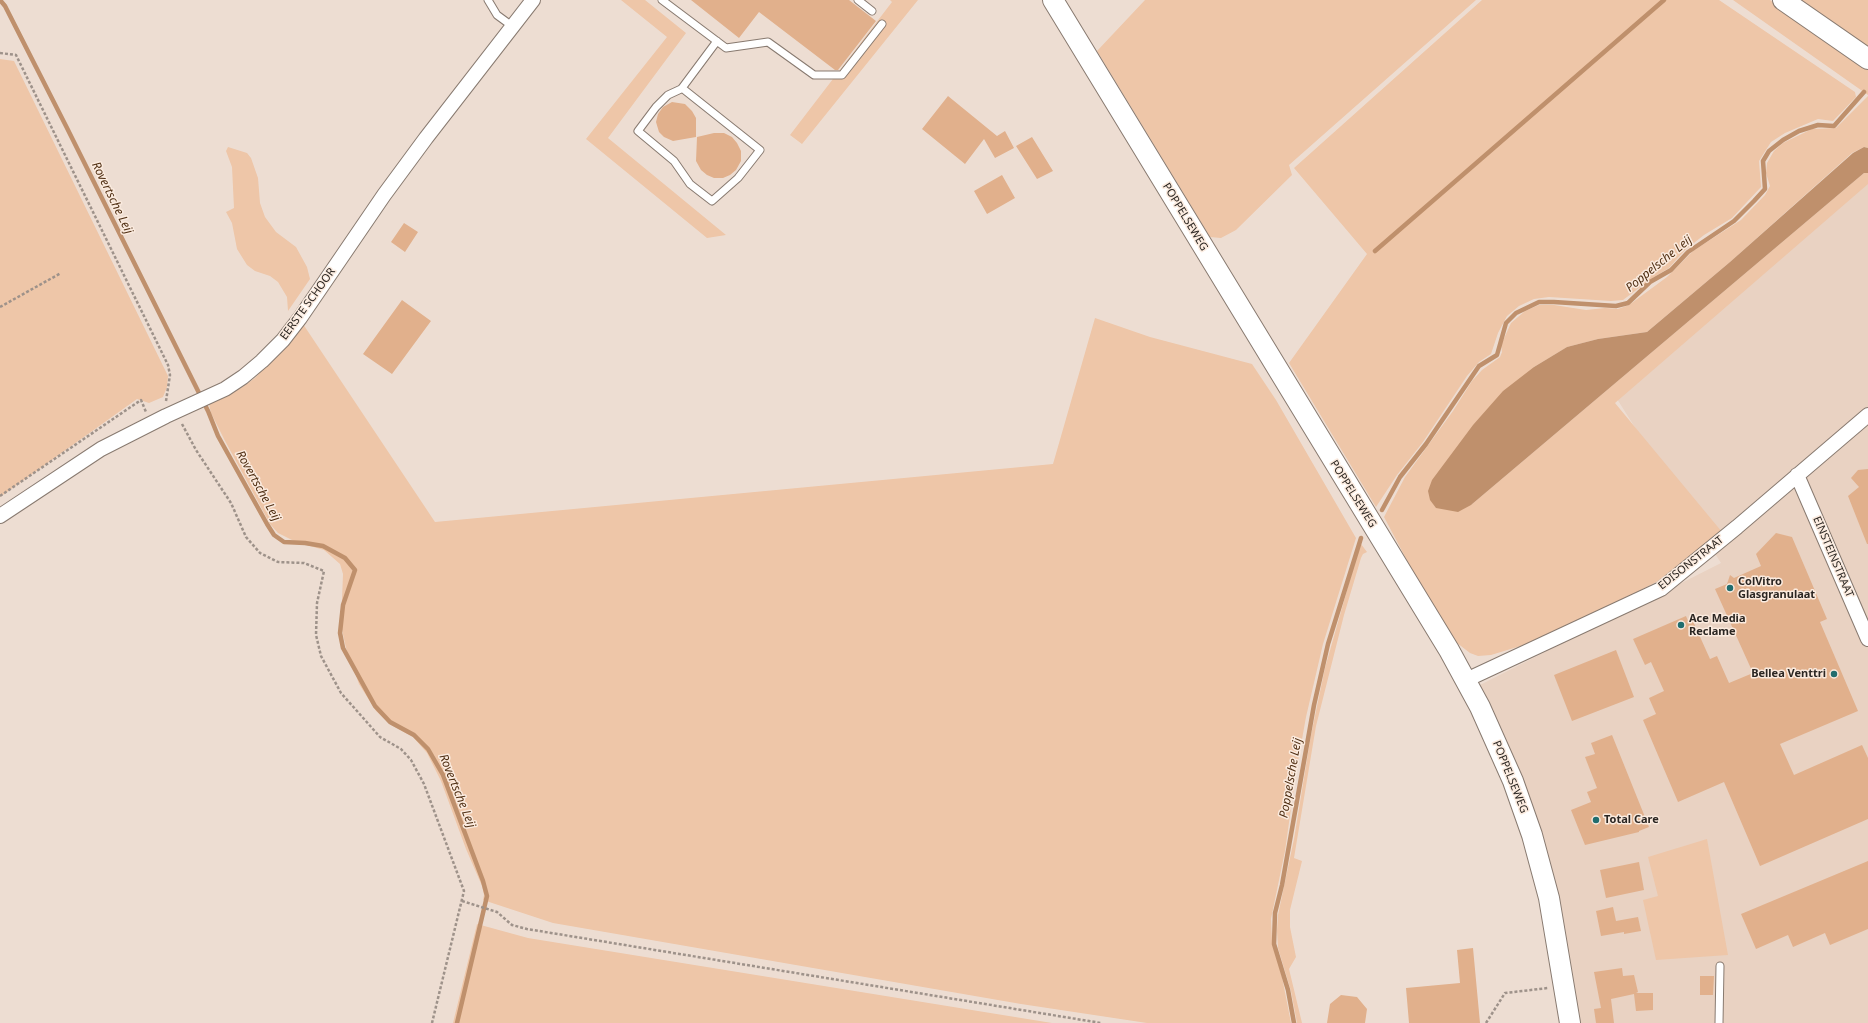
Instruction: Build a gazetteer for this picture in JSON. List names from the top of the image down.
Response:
{
  "streets": {
    "street": [
      "POPPELSEWEG",
      "EERSTE SCHOOR",
      "EINSTEINSTRAAT",
      "EDISONSTRAAT"
    ]
  },
  "crossings": [
    ["POPPELSEWEG", "EDISONSTRAAT"],
    ["EINSTEINSTRAAT", "EDISONSTRAAT"]
  ],
  "water": ["Rovertsche Leij", "Poppelsche Leij"],
  "places": [
    "ColVitro Glasgranulaat",
    "Ace Media Reclame",
    "Bellea Venttri",
    "Total Care"
  ]
}
